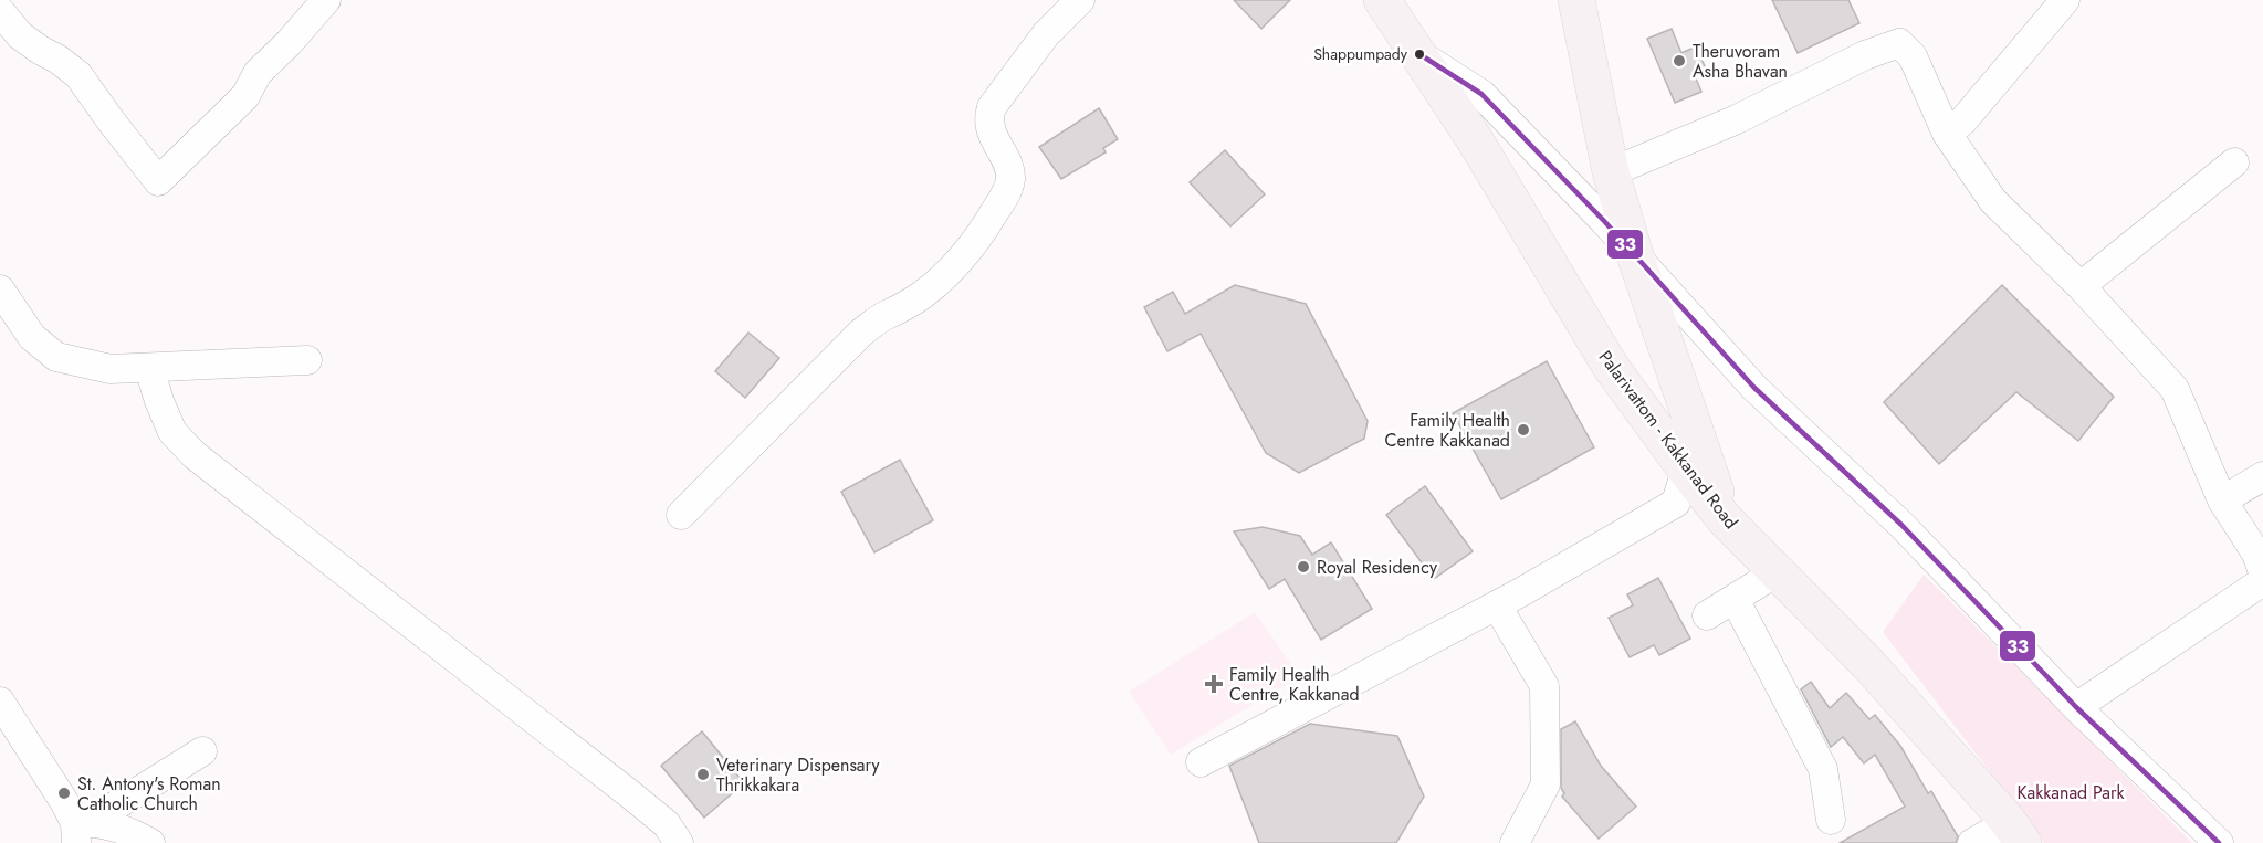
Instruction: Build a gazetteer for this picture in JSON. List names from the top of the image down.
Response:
{
  "streets": {
    "main road": ["Palarivattom - Kakkanad Road"]
  },
  "parks": ["Kakkanad Park"],
  "places": {
    "other": [
      "Shappumpady",
      "Theruvoram Asha Bhavan",
      "Family Health Centre Kakkanad",
      "Royal Residency",
      "Veterinary Dispensary Thrikkakara",
      "St. Antony's Roman Catholic Church"
    ],
    "health": ["Family Health Centre, Kakkanad"]
  },
  "lines": ["transit line 33"]
}
